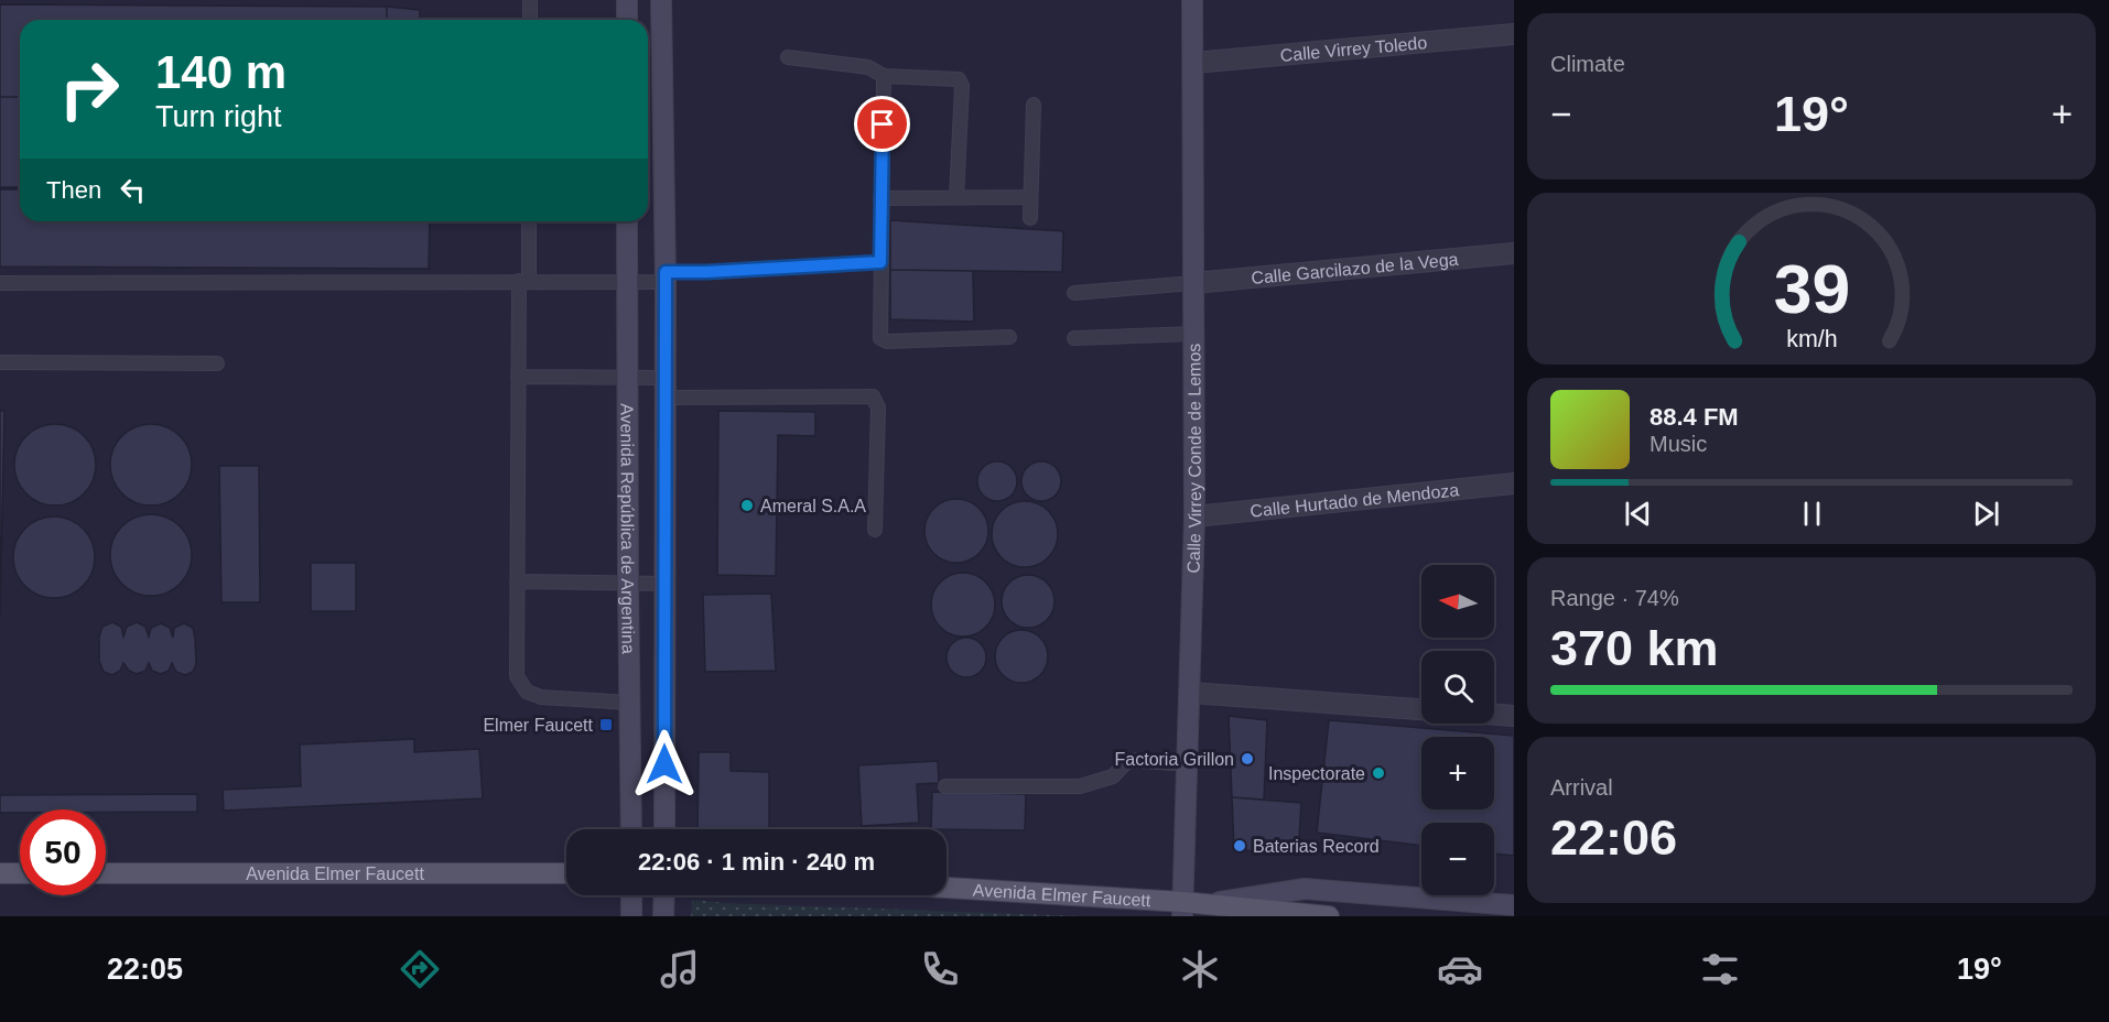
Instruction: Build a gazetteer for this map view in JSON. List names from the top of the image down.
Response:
{
  "streets": {
    "main road": ["Calle Virrey Conde de Lemos", "Avenida República de Argentina", "Avenida Elmer Faucett"],
    "street": ["Calle Virrey Toledo", "Calle Garcilazo de la Vega", "Calle Hurtado de Mendoza"]
  },
  "crossings": [
    ["Calle Virrey Toledo", "Calle Virrey Conde de Lemos"],
    ["Calle Garcilazo de la Vega", "Calle Virrey Conde de Lemos"],
    ["Calle Virrey Conde de Lemos", "Calle Hurtado de Mendoza"],
    ["Calle Virrey Conde de Lemos", "Avenida Elmer Faucett"]
  ],
  "places": {
    "other": [
      "Ameral S.A.A",
      "Factoria Grillon",
      "Inspectorate",
      "Baterias Record"
    ],
    "transit": ["Elmer Faucett"]
  },
  "north": "left",
  "page": {
    "tile": [
      "Climate",
      ["Range · 74%", "370 km"],
      ["Arrival", "22:06"]
    ],
    "turn": ["140 m", "Turn right"],
    "heat": ["−", "19°", "+"],
    "then": "Then",
    "song": ["88.4 FM", "Music"],
    "map_buttons": ["+", "−"],
    "limit": "50",
    "trip": "22:06 · 1 min · 240 m",
    "tabs": ["22:05", "19°"],
    "gauge": ["39", "km/h"]
  }
}
